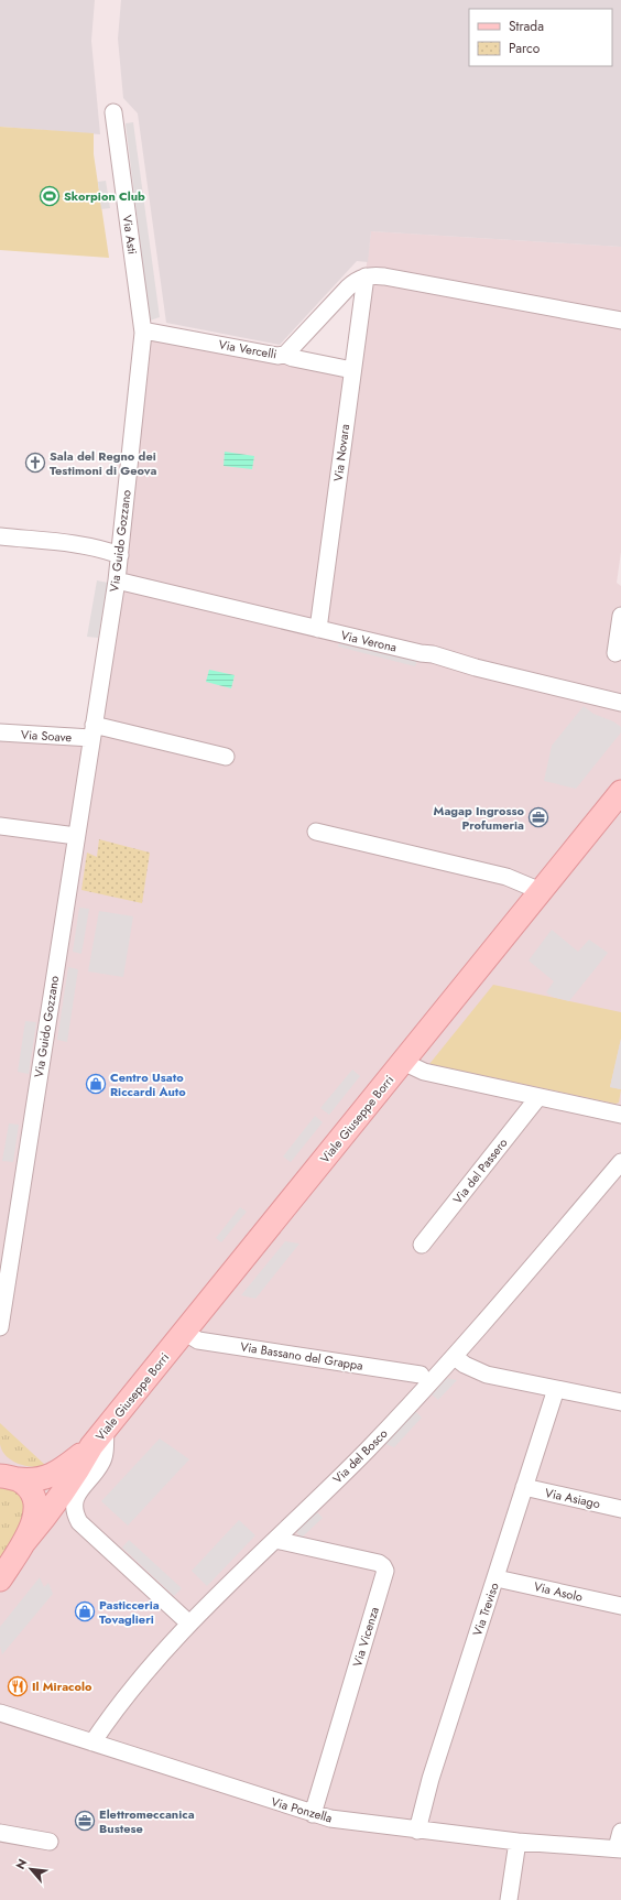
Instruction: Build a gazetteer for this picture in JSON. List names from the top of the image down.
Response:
{
  "streets": {
    "main road": ["Viale Giuseppe Borri"],
    "street": [
      "Via Asti",
      "Via Vercelli",
      "Via Novara",
      "Via Guido Gozzano",
      "Via Verona",
      "Via Soave",
      "Via del Passero",
      "Via Bassano del Grappa",
      "Via del Bosco",
      "Via Asiago",
      "Via Asolo",
      "Via Treviso",
      "Via Vicenza",
      "Via Ponzella"
    ]
  },
  "crossings": [
    ["Via Asti", "Via Vercelli"],
    ["Via Asti", "Via Guido Gozzano"],
    ["Via Vercelli", "Via Novara"],
    ["Via Vercelli", "Via Guido Gozzano"],
    ["Via Novara", "Via Verona"],
    ["Via Guido Gozzano", "Via Verona"],
    ["Via Guido Gozzano", "Via Soave"],
    ["Viale Giuseppe Borri", "Via Bassano del Grappa"],
    ["Via del Bosco", "Via Vicenza"],
    ["Via del Bosco", "Via Ponzella"],
    ["Via Asiago", "Via Treviso"],
    ["Via Asolo", "Via Treviso"],
    ["Via Treviso", "Via Ponzella"],
    ["Via Vicenza", "Via Ponzella"]
  ],
  "places": {
    "sports": ["Skorpion Club"],
    "church": ["Sala del Regno dei Testimoni di Geova"],
    "office": ["Magap Ingrosso Profumeria", "Elettromeccanica Bustese"],
    "shop": ["Centro Usato Riccardi Auto", "Pasticceria Tovaglieri"],
    "restaurant": ["Il Miracolo"]
  },
  "legend": ["Strada", "Parco"],
  "north": "top left"
}
